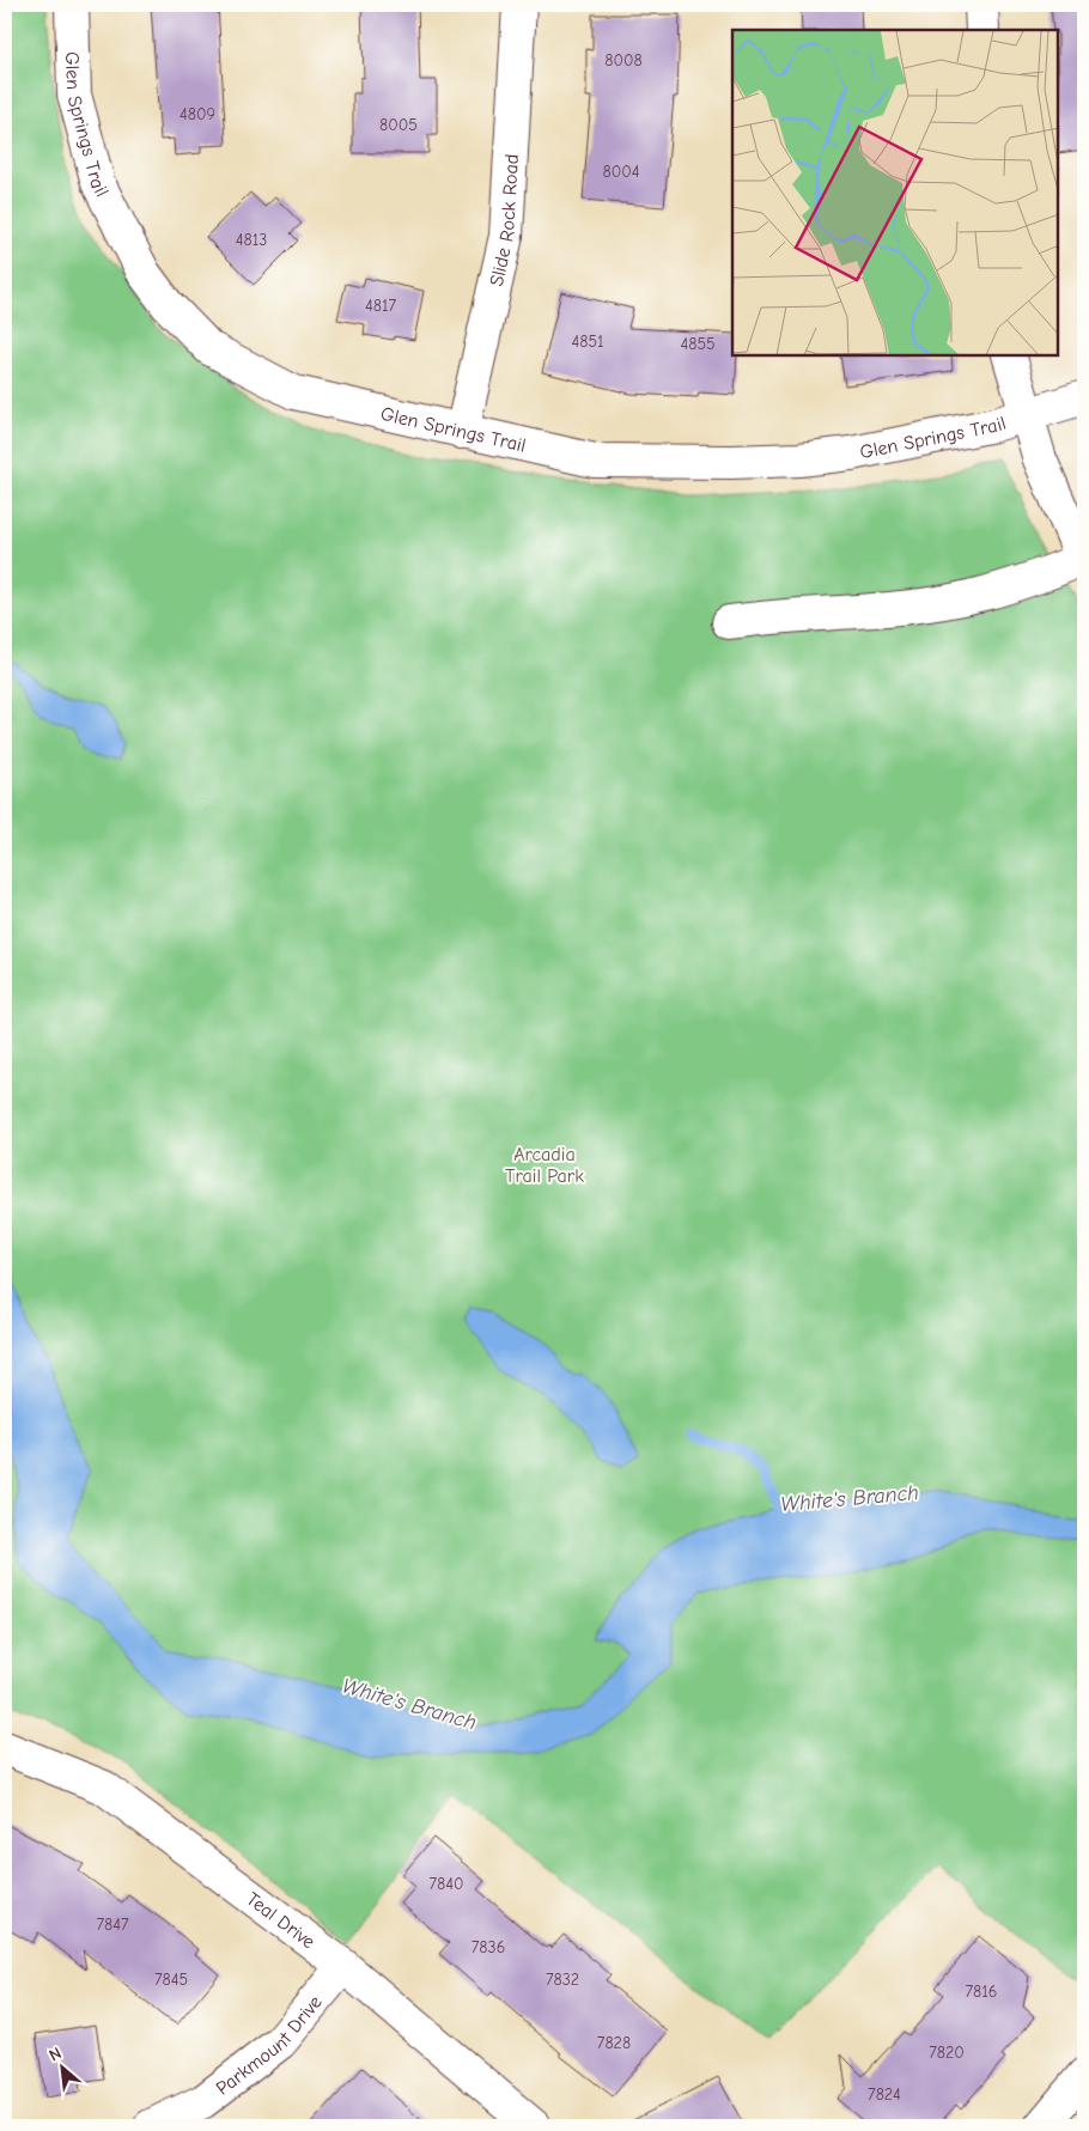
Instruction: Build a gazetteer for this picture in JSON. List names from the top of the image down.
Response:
{
  "streets": {
    "street": [
      "Glen Springs Trail",
      "Slide Rock Road",
      "Teal Drive",
      "Parkmount Drive"
    ]
  },
  "crossings": [
    ["Glen Springs Trail", "Slide Rock Road"],
    ["Teal Drive", "Parkmount Drive"]
  ],
  "water": ["White's Branch"],
  "parks": ["Arcadia Trail Park"],
  "house_numbers": [
    "8008",
    "4809",
    "8005",
    "8004",
    "4813",
    "4817",
    "4851",
    "4855",
    "7840",
    "7847",
    "7836",
    "7845",
    "7832",
    "7816",
    "7828",
    "7820",
    "7824"
  ],
  "north": "top left"
}
